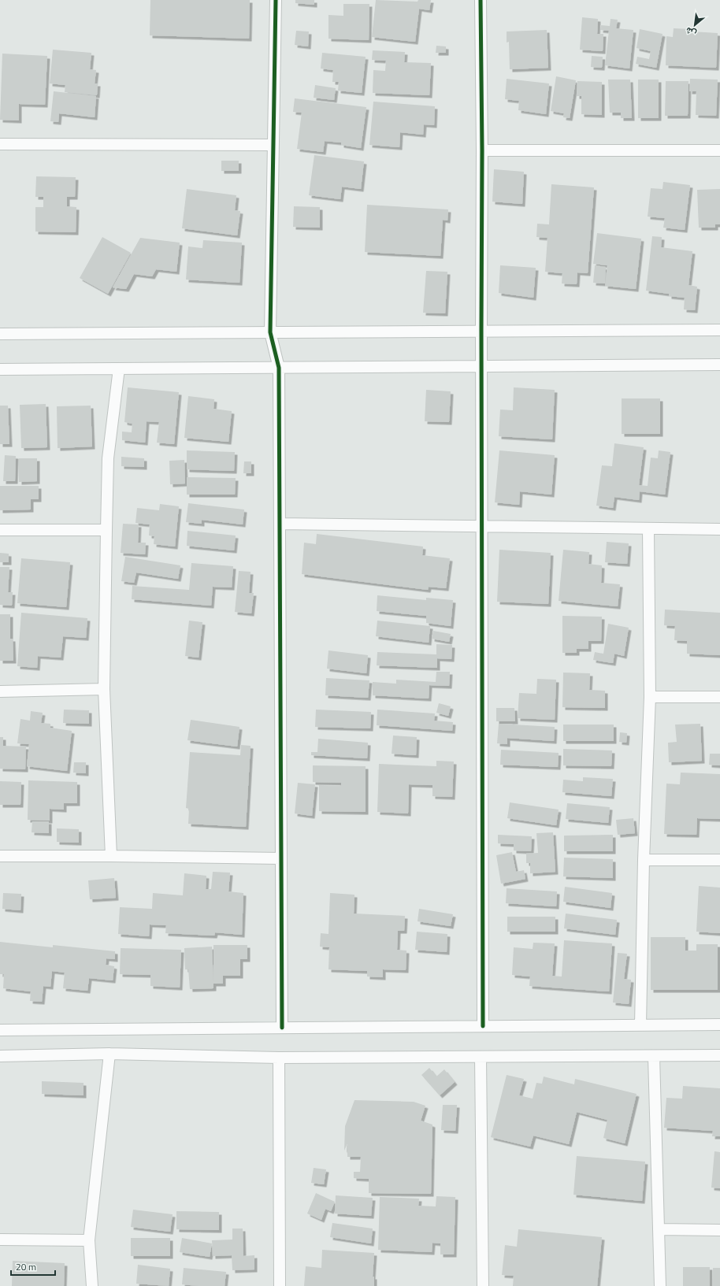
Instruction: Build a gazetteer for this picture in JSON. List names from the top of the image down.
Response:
{
  "scale_bar": "20 m",
  "north": "bottom left"
}
